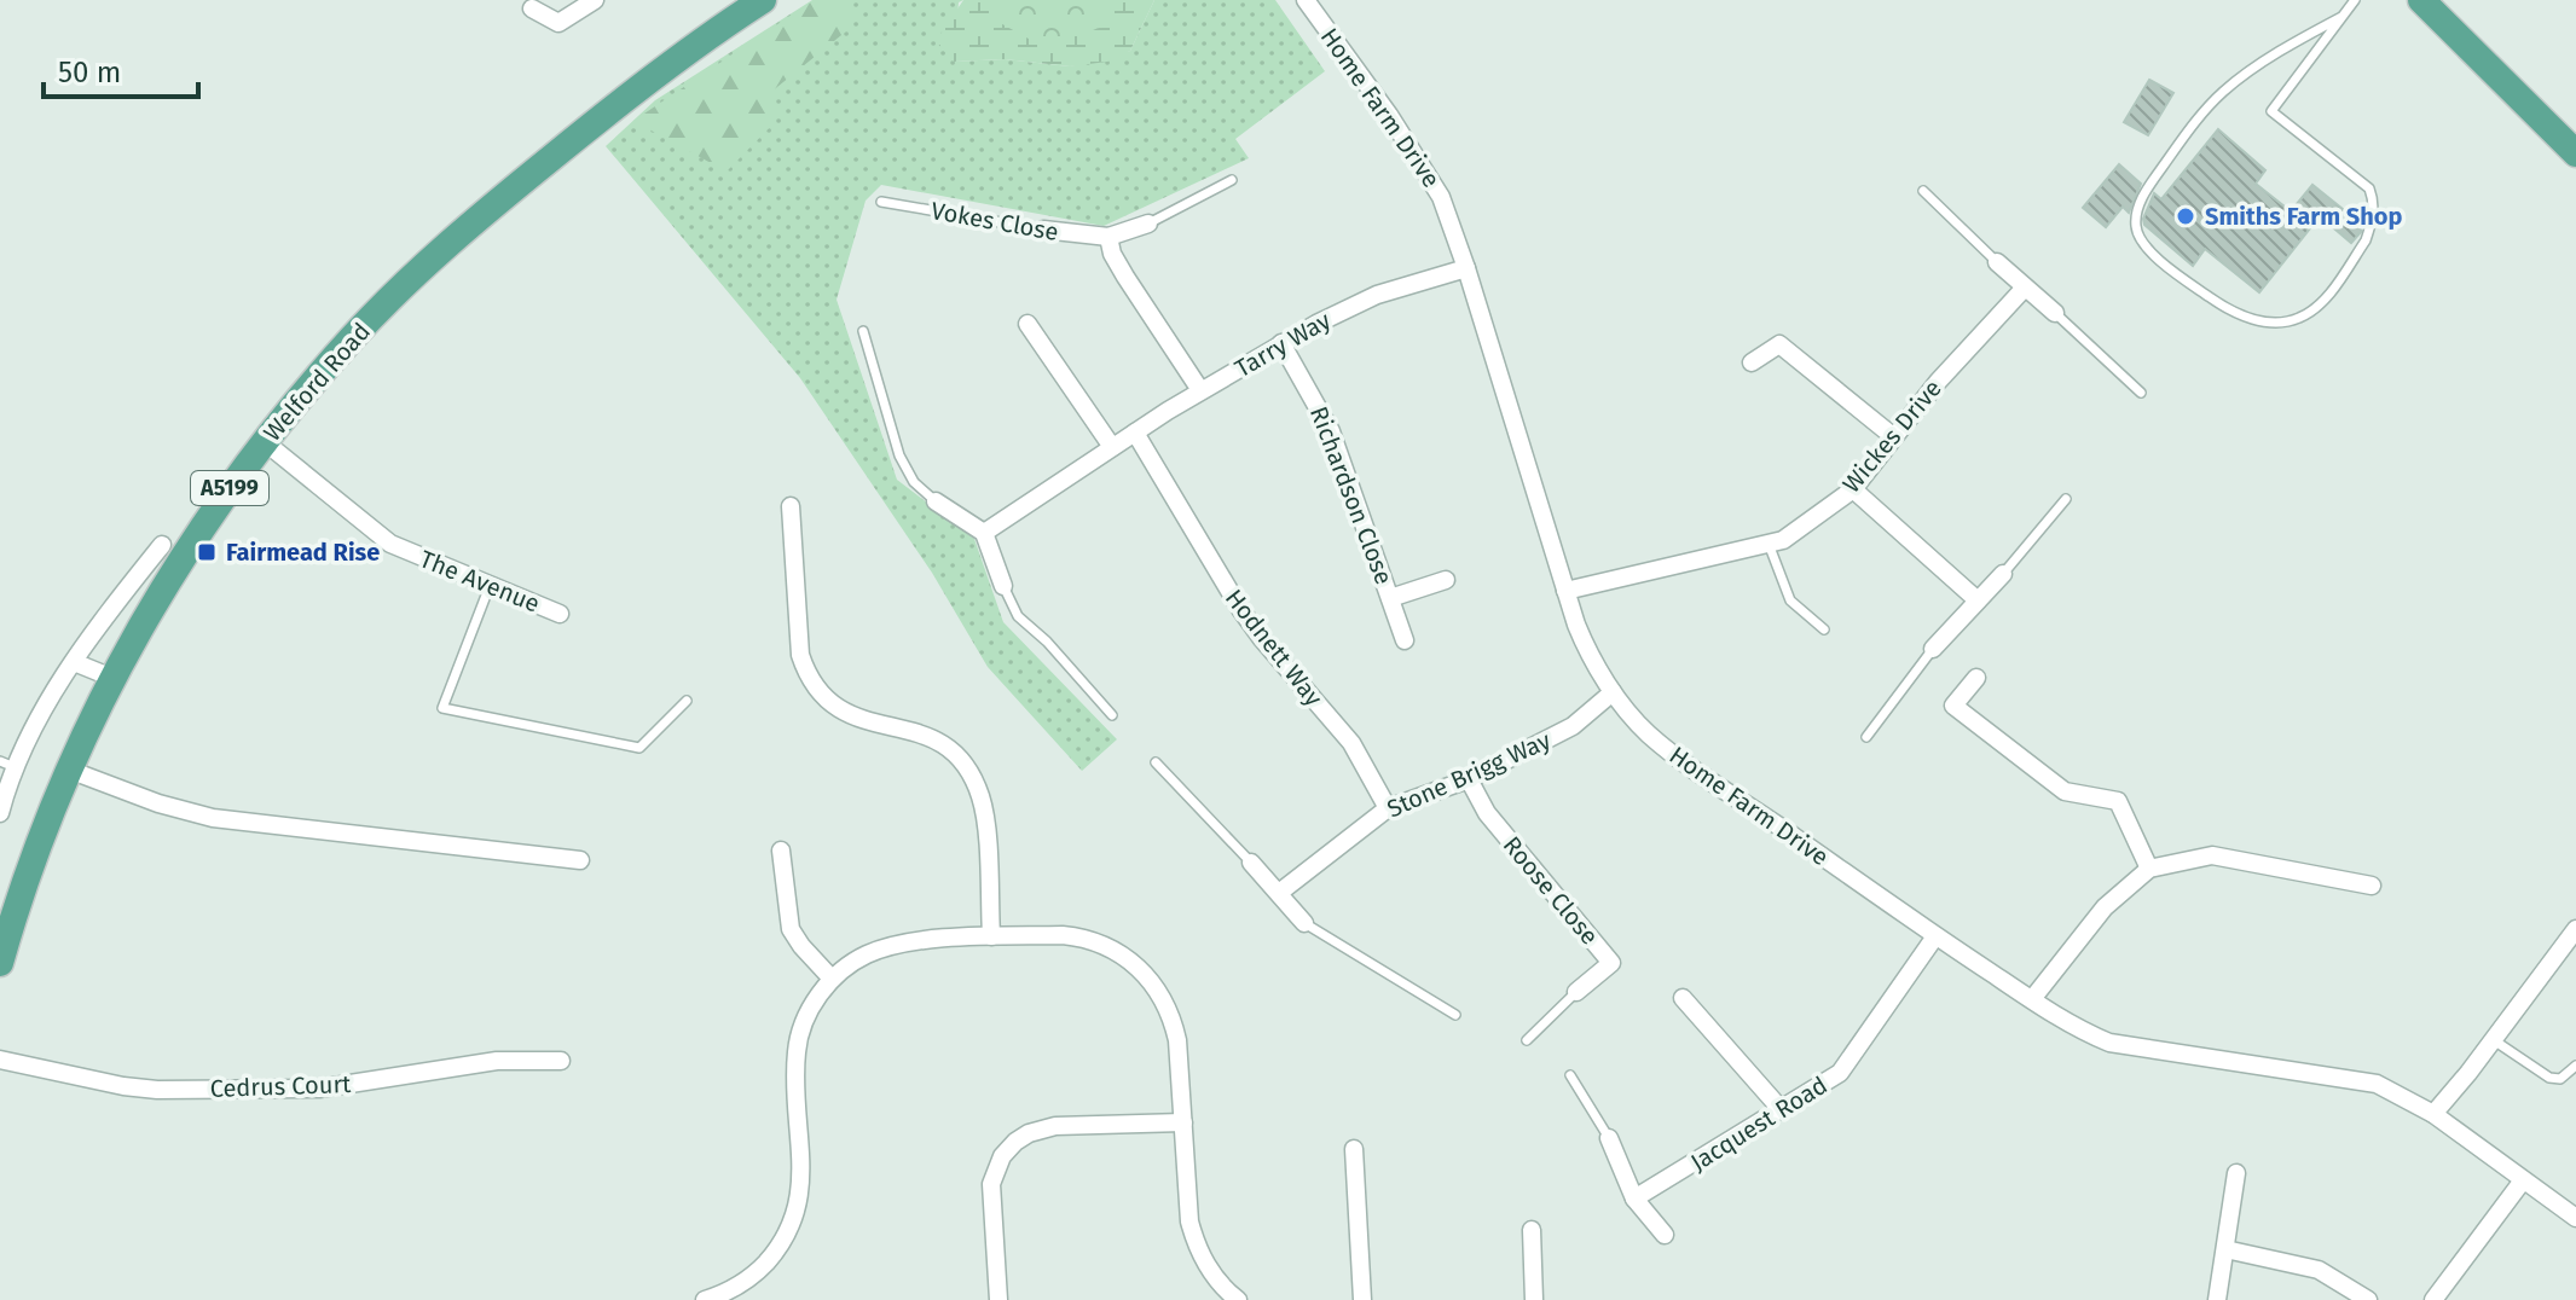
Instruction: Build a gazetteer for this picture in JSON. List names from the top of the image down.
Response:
{
  "streets": {
    "main road": ["Welford Road", "A5199"],
    "street": [
      "Home Farm Drive",
      "Vokes Close",
      "Tarry Way",
      "Wickes Drive",
      "Richardson Close",
      "The Avenue",
      "Hodnett Way",
      "Stone Brigg Way",
      "Roose Close",
      "Cedrus Court",
      "Jacquest Road"
    ]
  },
  "crossings": [
    ["Home Farm Drive", "Tarry Way"],
    ["Home Farm Drive", "Wickes Drive"],
    ["Home Farm Drive", "Stone Brigg Way"],
    ["Home Farm Drive", "Jacquest Road"],
    ["Tarry Way", "Richardson Close"],
    ["Tarry Way", "Hodnett Way"],
    ["Welford Road", "The Avenue"],
    ["Hodnett Way", "Stone Brigg Way"],
    ["Stone Brigg Way", "Roose Close"]
  ],
  "places": {
    "other": ["Smiths Farm Shop"],
    "transit": ["Fairmead Rise"]
  },
  "scale_bar": "50 m"
}
